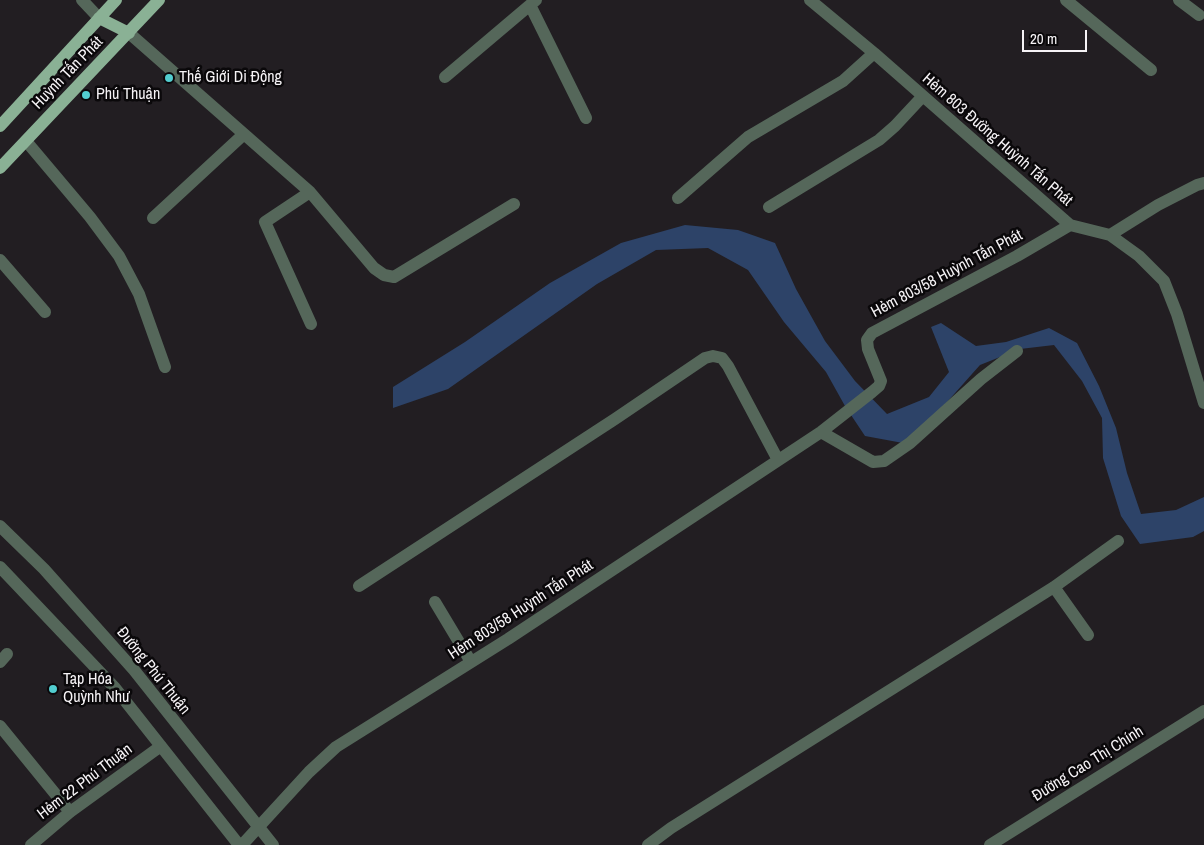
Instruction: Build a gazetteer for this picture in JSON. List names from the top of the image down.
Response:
{
  "streets": {
    "main road": ["Huỳnh Tấn Phát"],
    "street": [
      "Hẻm 803 Đường Huỳnh Tấn Phát",
      "Hẻm 803/58 Huỳnh Tấn Phát",
      "Đường Phú Thuận",
      "Đường Cao Thị Chính",
      "Hẻm 22 Phú Thuận"
    ]
  },
  "crossings": [
    ["Hẻm 803 Đường Huỳnh Tấn Phát", "Hẻm 803/58 Huỳnh Tấn Phát"],
    ["Hẻm 803/58 Huỳnh Tấn Phát", "Đường Phú Thuận"]
  ],
  "places": ["Thế Giới Di Động", "Phú Thuận", "Tạp Hóa Quỳnh Như"],
  "scale_bar": "20 m"
}
